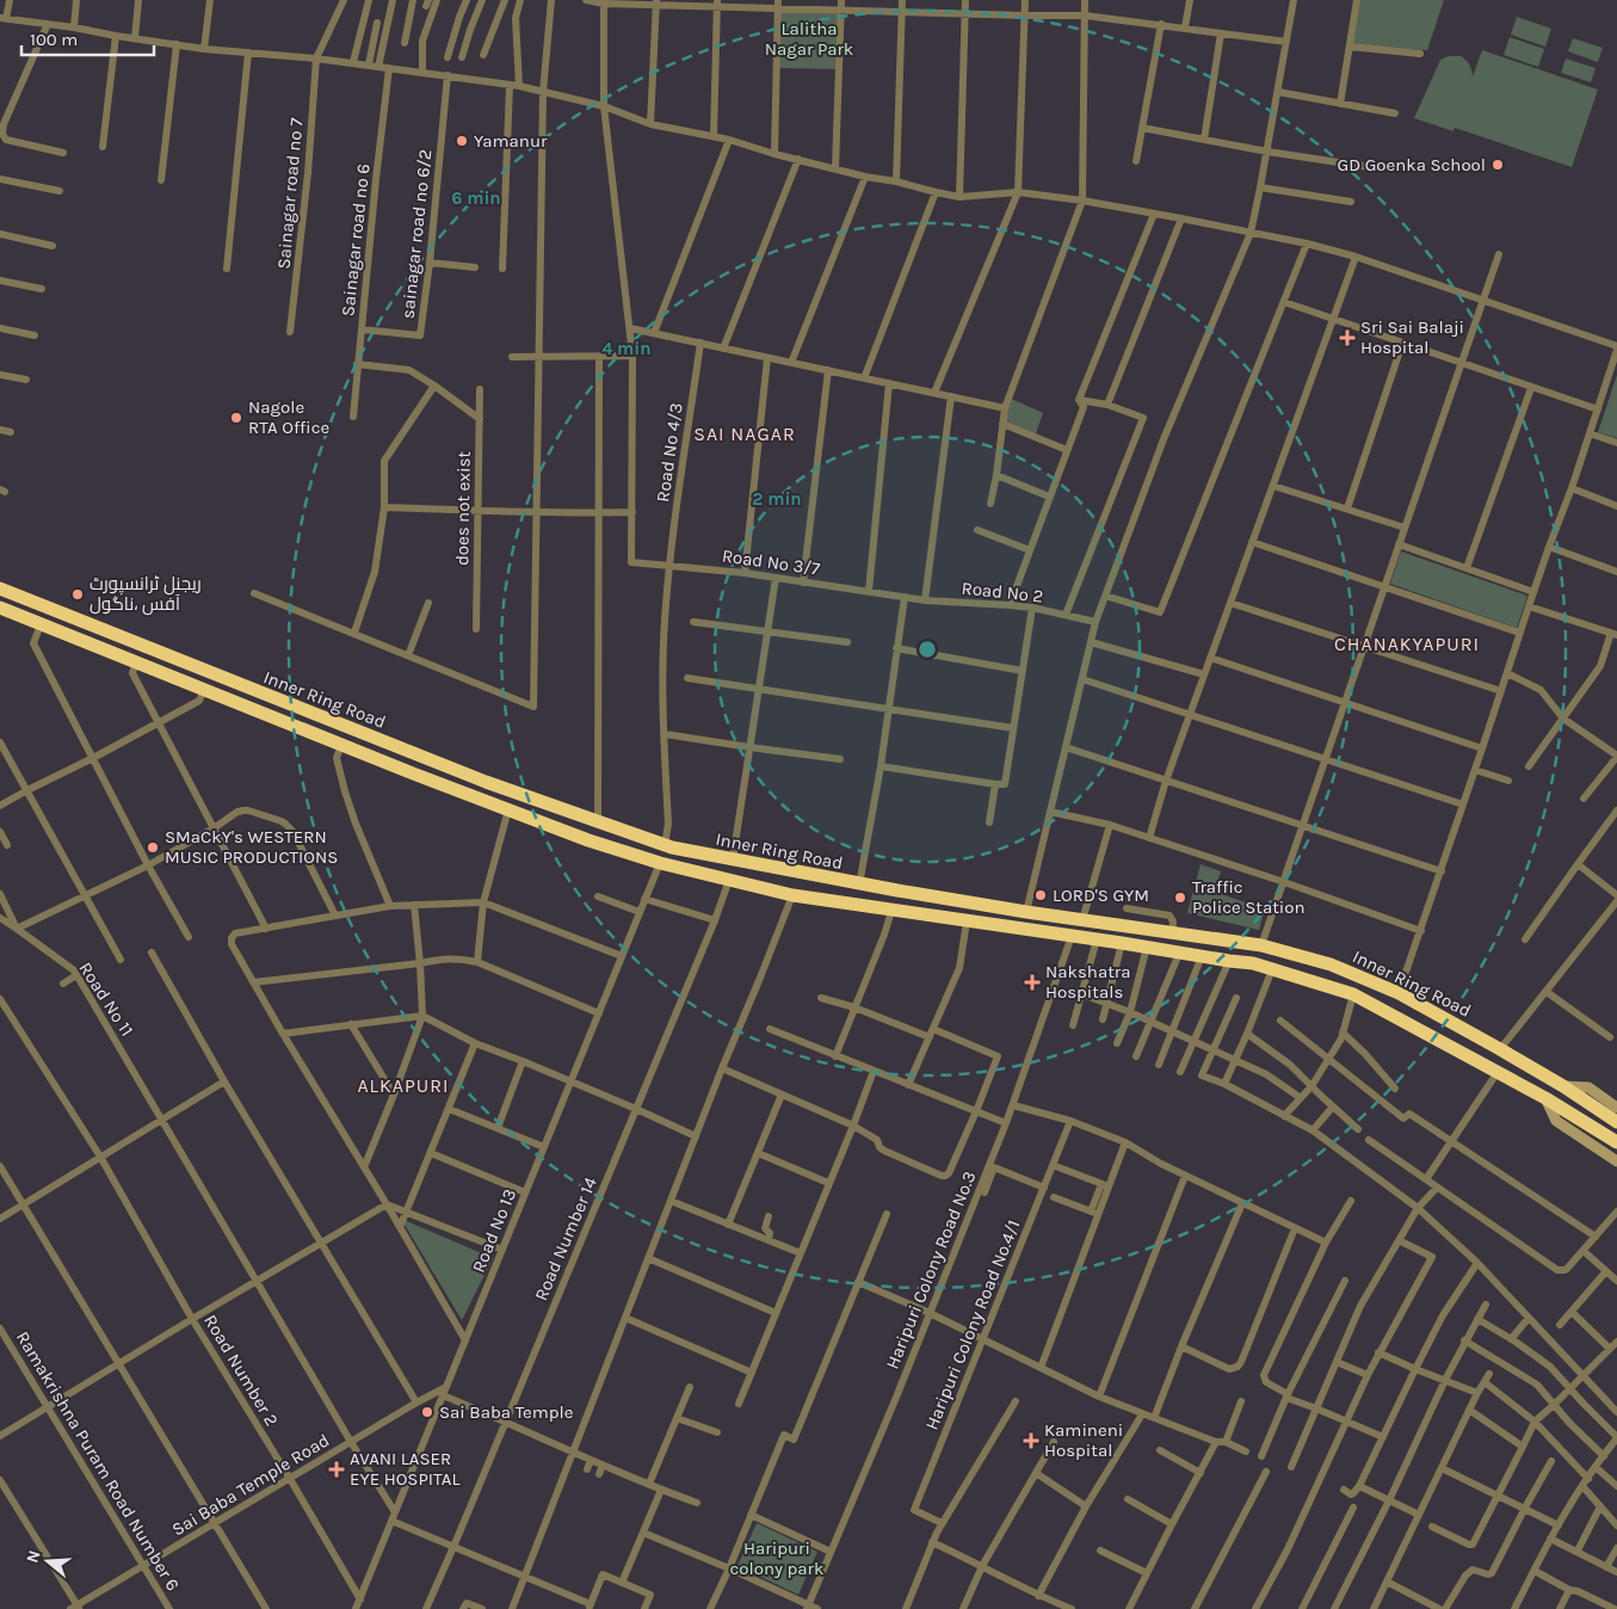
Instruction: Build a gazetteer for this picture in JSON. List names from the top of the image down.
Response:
{
  "streets": {
    "highway": ["Inner Ring Road"],
    "street": [
      "Sainagar road no 7",
      "sainagar road no 6/2",
      "Sainagar road no 6",
      "Road No 4/3",
      "does not exist",
      "Road No 3/7",
      "Road No 2",
      "Road No 11",
      "Road No 13",
      "Road Number 14",
      "Haripuri Colony Road No.3",
      "Haripuri Colony Road No.4/1",
      "Road Number 2",
      "Ramakrishna Puram Road Number 6",
      "Sai Baba Temple Road"
    ]
  },
  "crossings": [
    ["sainagar road no 6/2", "Sainagar road no 6"],
    ["Road No 4/3", "Road No 3/7"],
    ["Road No 4/3", "Inner Ring Road"],
    ["Road No 3/7", "Road No 2"],
    ["Inner Ring Road", "Road No 13"],
    ["Inner Ring Road", "Road Number 14"],
    ["Inner Ring Road", "Haripuri Colony Road No.3"],
    ["Road No 11", "Road No 13"],
    ["Road No 11", "Sai Baba Temple Road"],
    ["Road No 13", "Road Number 2"],
    ["Road No 13", "Sai Baba Temple Road"],
    ["Road Number 2", "Sai Baba Temple Road"],
    ["Ramakrishna Puram Road Number 6", "Sai Baba Temple Road"]
  ],
  "districts": ["SAI NAGAR", "CHANAKYAPURI", "ALKAPURI"],
  "parks": ["Lalitha Nagar Park", "Haripuri colony park"],
  "places": {
    "other": [
      "Yamanur",
      "GD Goenka School",
      "Nagole RTA Office",
      "ریجنل ٹرانسپورٹ آفس ،ناگول",
      "SMaCkY's WESTERN MUSIC PRODUCTIONS",
      "LORD'S GYM",
      "Traffic Police Station",
      "Sai Baba Temple"
    ],
    "health": [
      "Sri Sai Balaji Hospital",
      "Nakshatra Hospitals",
      "Kamineni Hospital",
      "AVANI LASER EYE HOSPITAL"
    ]
  },
  "scale_bar": "100 m",
  "north": "left",
  "rings": ["6 min", "4 min", "2 min"]
}
